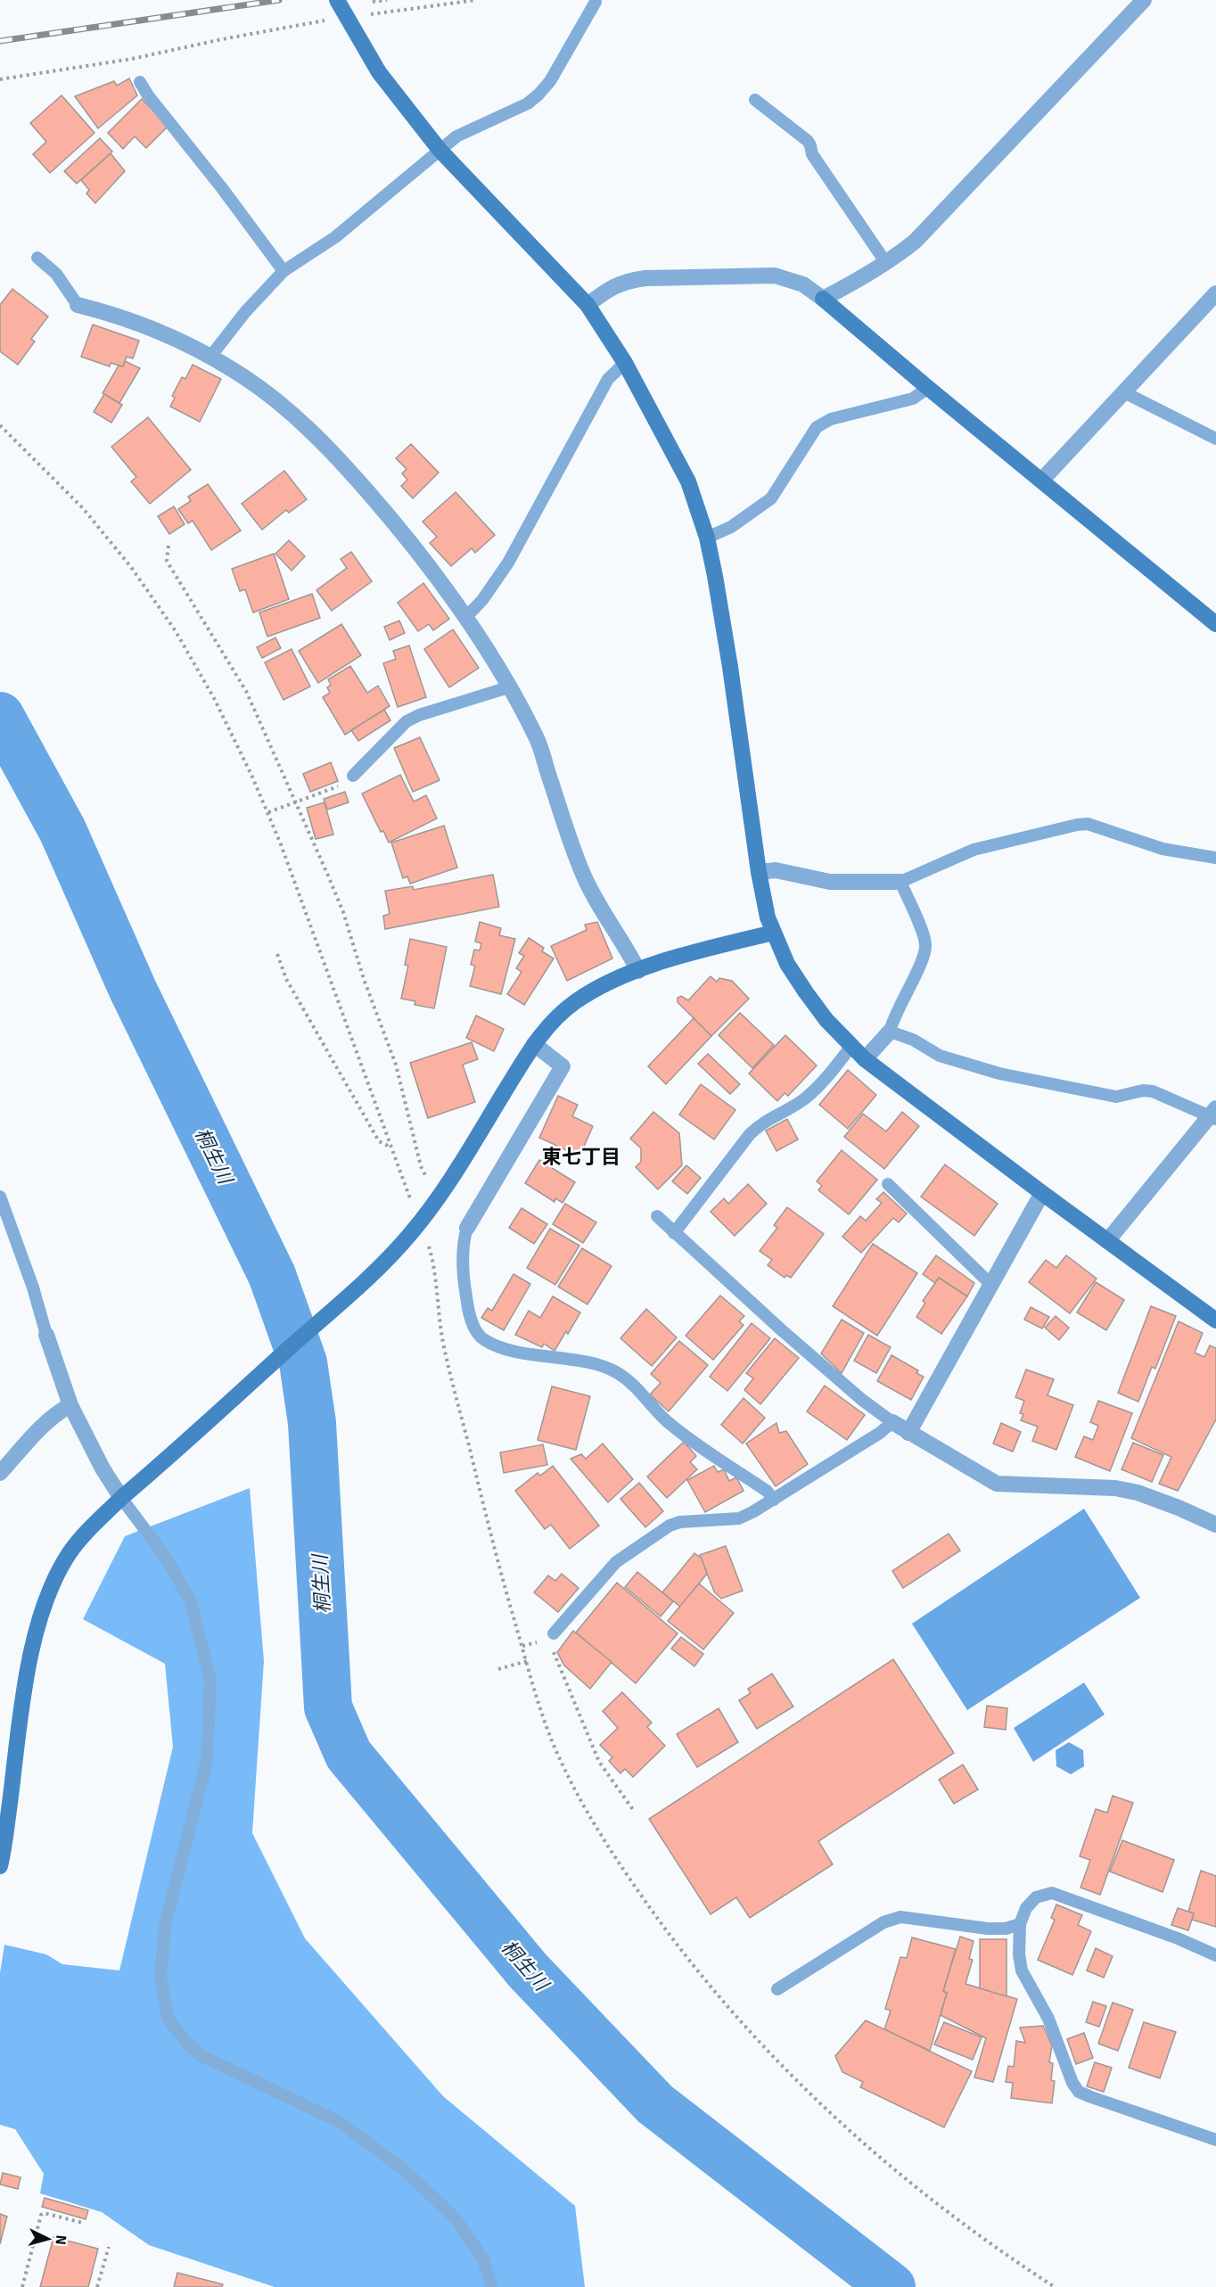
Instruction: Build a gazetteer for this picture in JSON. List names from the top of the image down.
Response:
{
  "districts": ["東七丁目"],
  "water": ["桐生川"],
  "north": "right"
}
